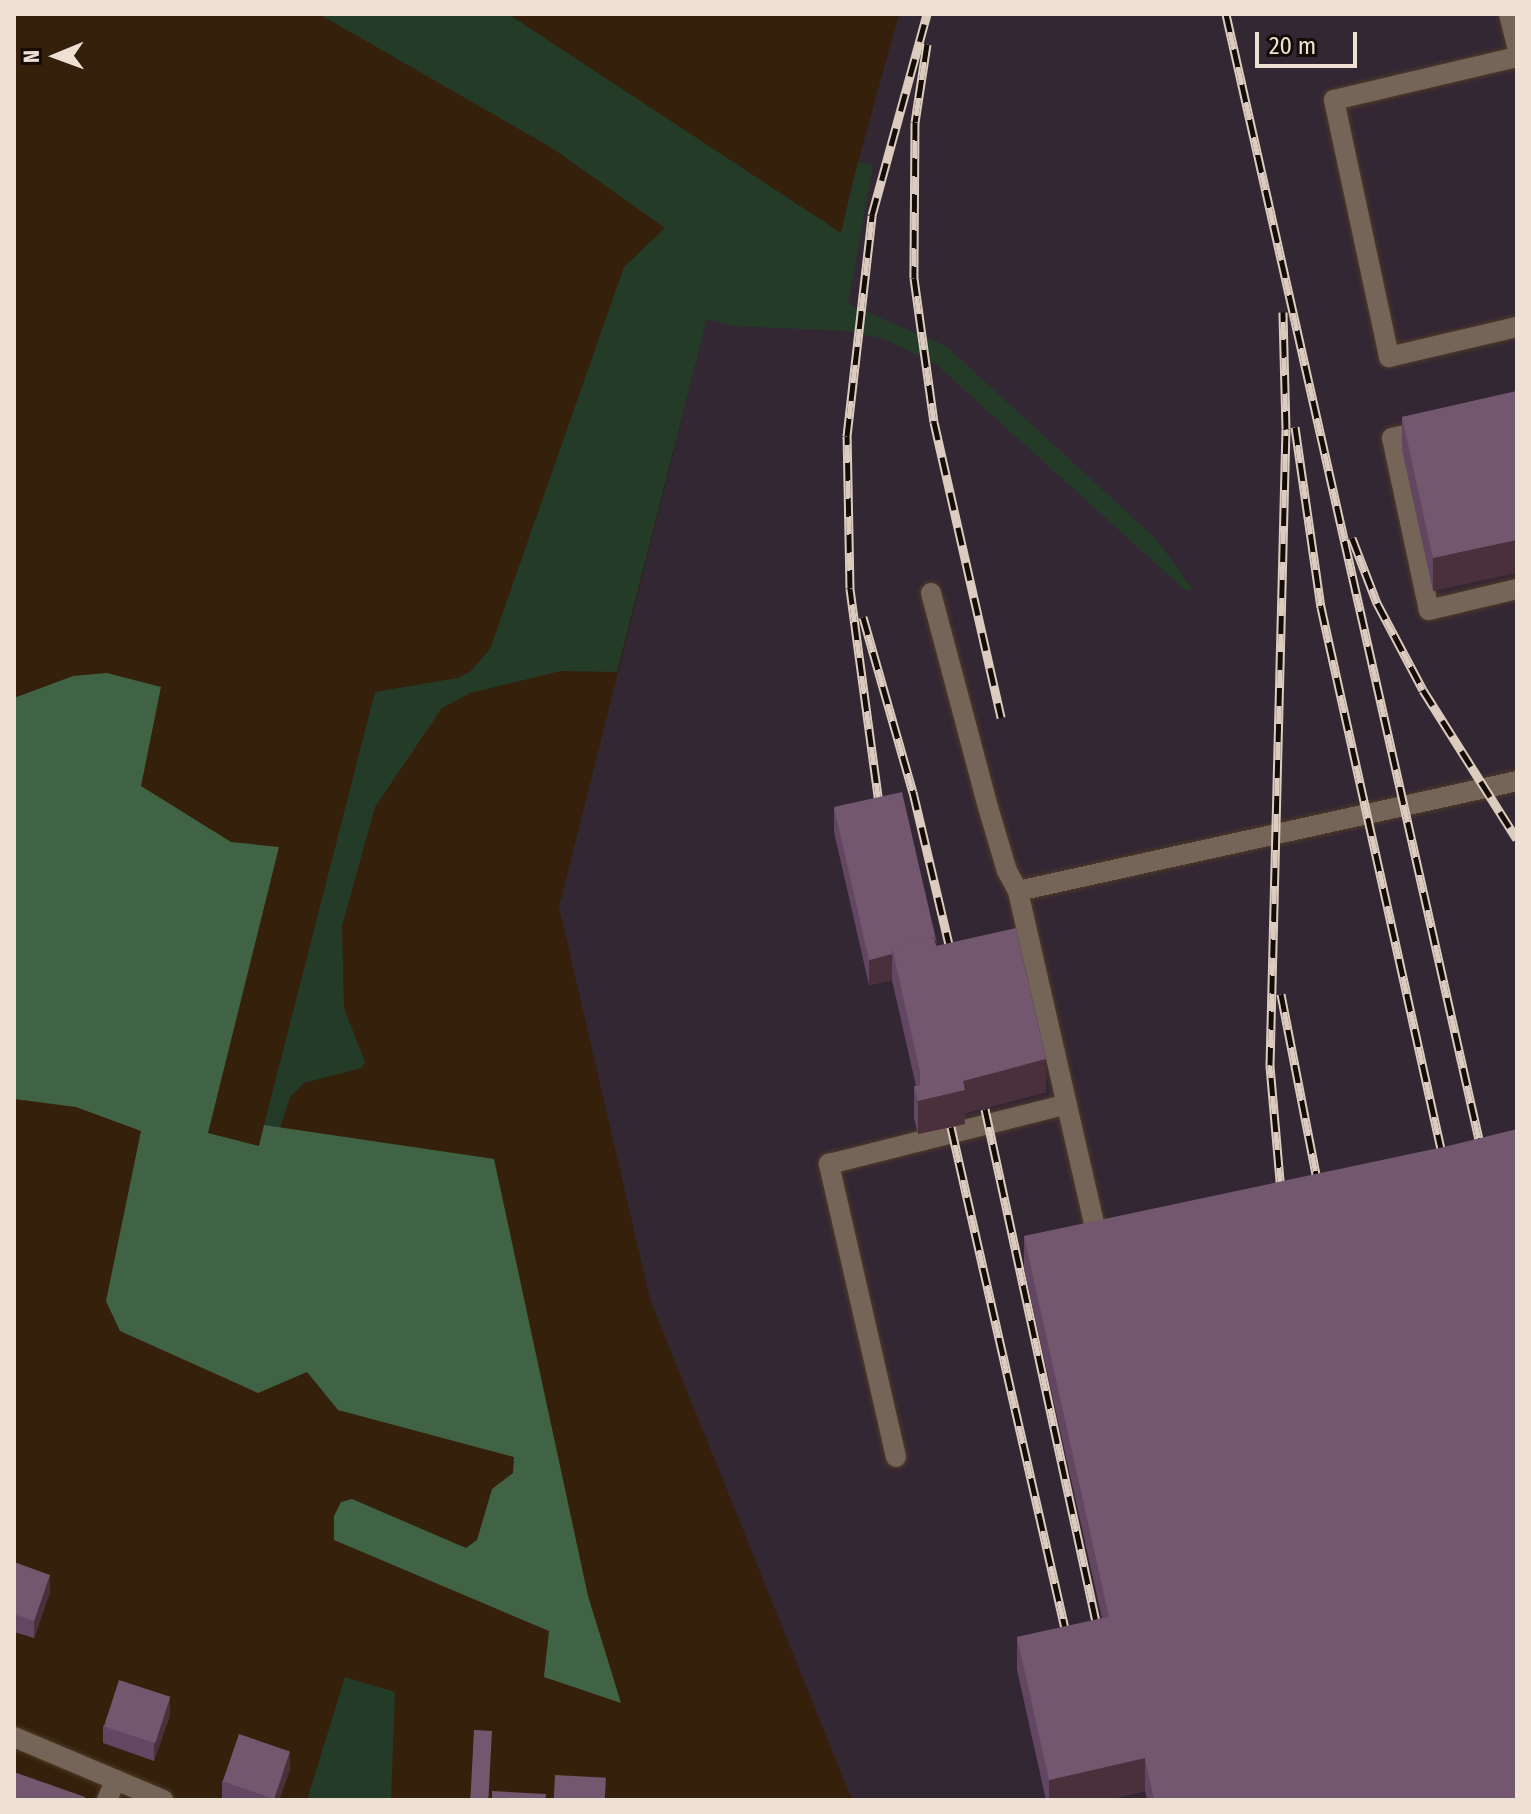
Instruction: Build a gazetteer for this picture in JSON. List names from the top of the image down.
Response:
{
  "scale_bar": "20 m",
  "north": "left"
}
